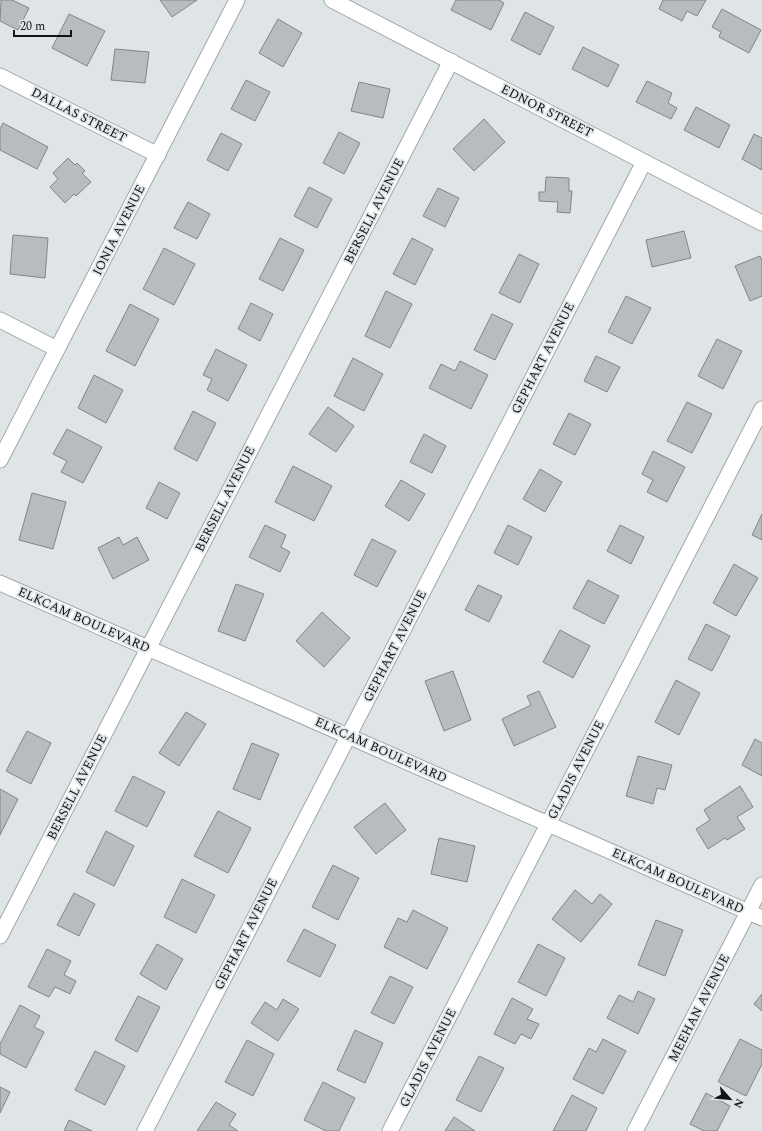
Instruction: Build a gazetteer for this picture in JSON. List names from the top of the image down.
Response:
{
  "streets": {
    "street": [
      "EDNOR STREET",
      "DALLAS STREET",
      "BERSELL AVENUE",
      "IONIA AVENUE",
      "GEPHART AVENUE",
      "ELKCAM BOULEVARD",
      "GLADIS AVENUE",
      "MEEHAN AVENUE"
    ]
  },
  "crossings": [
    ["EDNOR STREET", "BERSELL AVENUE"],
    ["EDNOR STREET", "GEPHART AVENUE"],
    ["DALLAS STREET", "IONIA AVENUE"],
    ["BERSELL AVENUE", "ELKCAM BOULEVARD"],
    ["GEPHART AVENUE", "ELKCAM BOULEVARD"],
    ["ELKCAM BOULEVARD", "GLADIS AVENUE"],
    ["ELKCAM BOULEVARD", "MEEHAN AVENUE"]
  ],
  "scale_bar": "20 m",
  "north": "bottom right"
}
